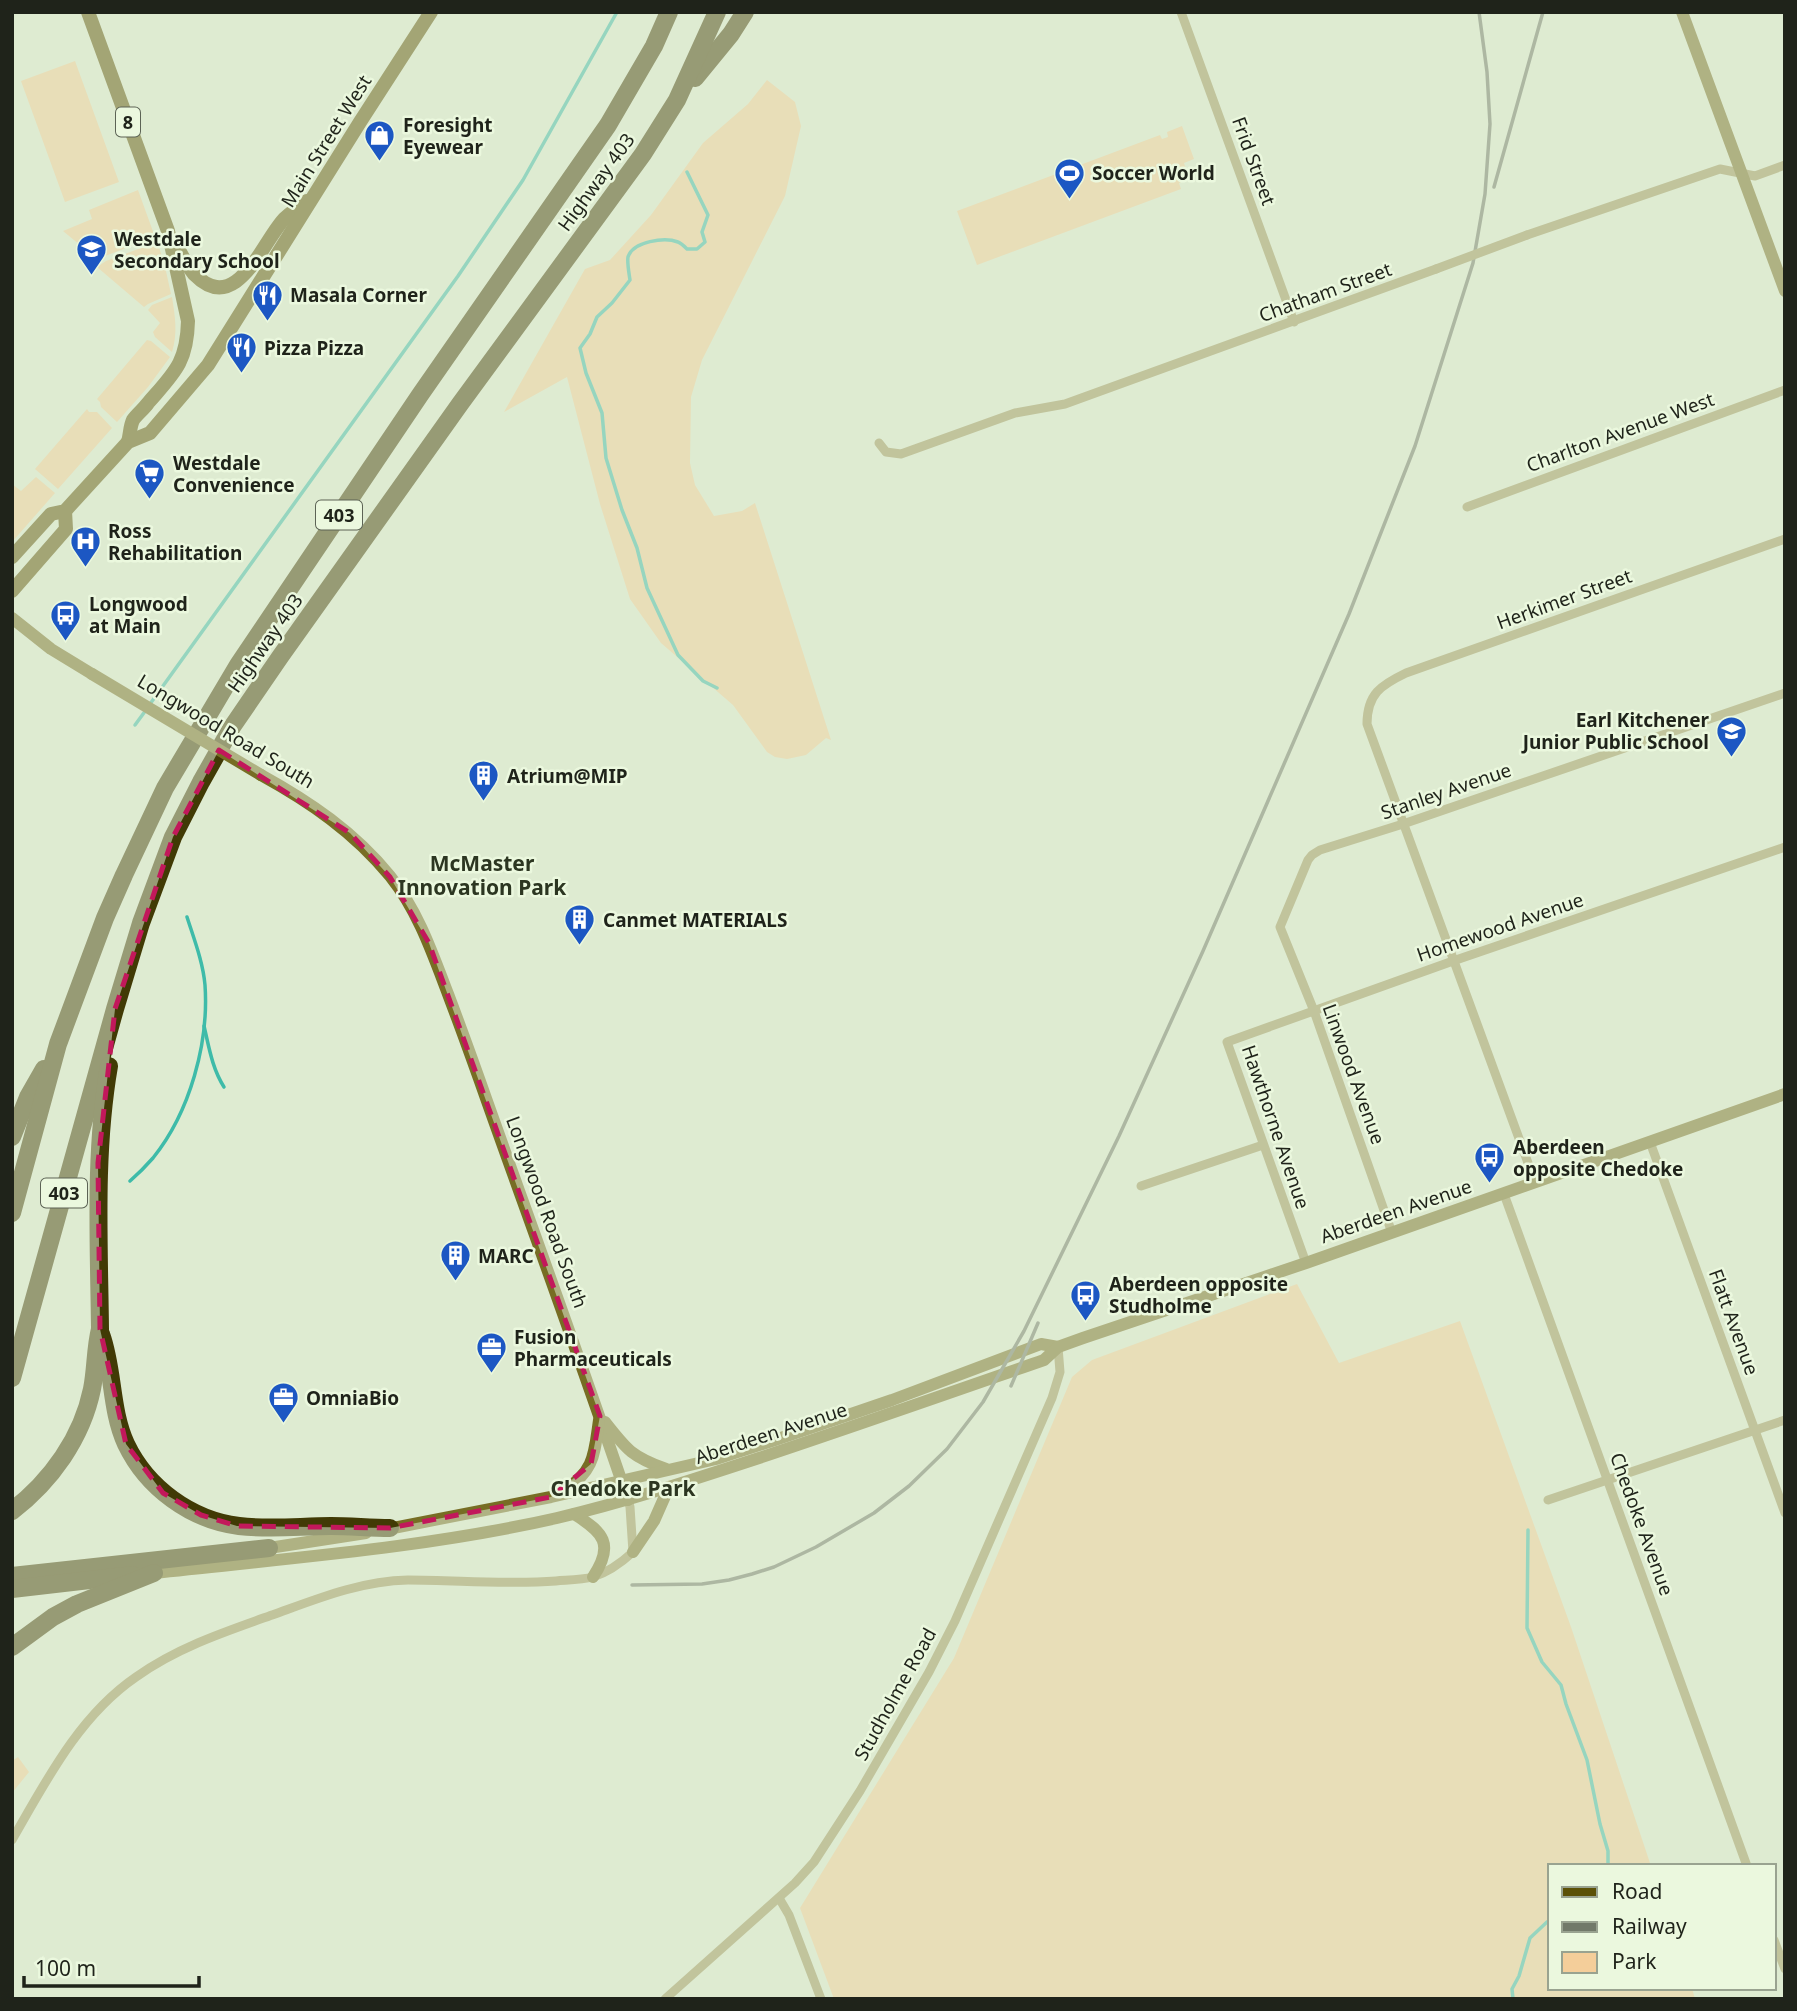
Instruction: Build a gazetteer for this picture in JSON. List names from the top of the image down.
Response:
{
  "streets": {
    "highway": ["Highway 403", "403"],
    "main road": [
      "8",
      "Main Street West",
      "Longwood Road South",
      "Aberdeen Avenue"
    ],
    "street": [
      "Frid Street",
      "Chatham Street",
      "Charlton Avenue West",
      "Herkimer Street",
      "Stanley Avenue",
      "Homewood Avenue",
      "Linwood Avenue",
      "Hawthorne Avenue",
      "Flatt Avenue",
      "Chedoke Avenue",
      "Studholme Road"
    ]
  },
  "crossings": [
    ["Frid Street", "Chatham Street"],
    ["Herkimer Street", "Stanley Avenue"],
    ["Longwood Road South", "Aberdeen Avenue"],
    ["Stanley Avenue", "Linwood Avenue"],
    ["Homewood Avenue", "Linwood Avenue"],
    ["Homewood Avenue", "Hawthorne Avenue"],
    ["Linwood Avenue", "Aberdeen Avenue"],
    ["Hawthorne Avenue", "Aberdeen Avenue"],
    ["Aberdeen Avenue", "Flatt Avenue"],
    ["Aberdeen Avenue", "Chedoke Avenue"],
    ["Aberdeen Avenue", "Studholme Road"]
  ],
  "districts": ["McMaster Innovation Park", "Chedoke Park"],
  "places": {
    "shop": ["Foresight Eyewear"],
    "sports": ["Soccer World"],
    "school or university": ["Westdale Secondary School", "Earl Kitchener Junior Public School"],
    "restaurant": ["Masala Corner", "Pizza Pizza"],
    "supermarket": ["Westdale Convenience"],
    "hospital": ["Ross Rehabilitation"],
    "bus stop": ["Longwood at Main", "Aberdeen opposite Chedoke", "Aberdeen opposite Studholme"],
    "building": ["Atrium@MIP", "Canmet MATERIALS", "MARC"],
    "office": ["Fusion Pharmaceuticals", "OmniaBio"]
  },
  "legend": ["Road", "Railway", "Park"],
  "scale_bar": "100 m"
}
